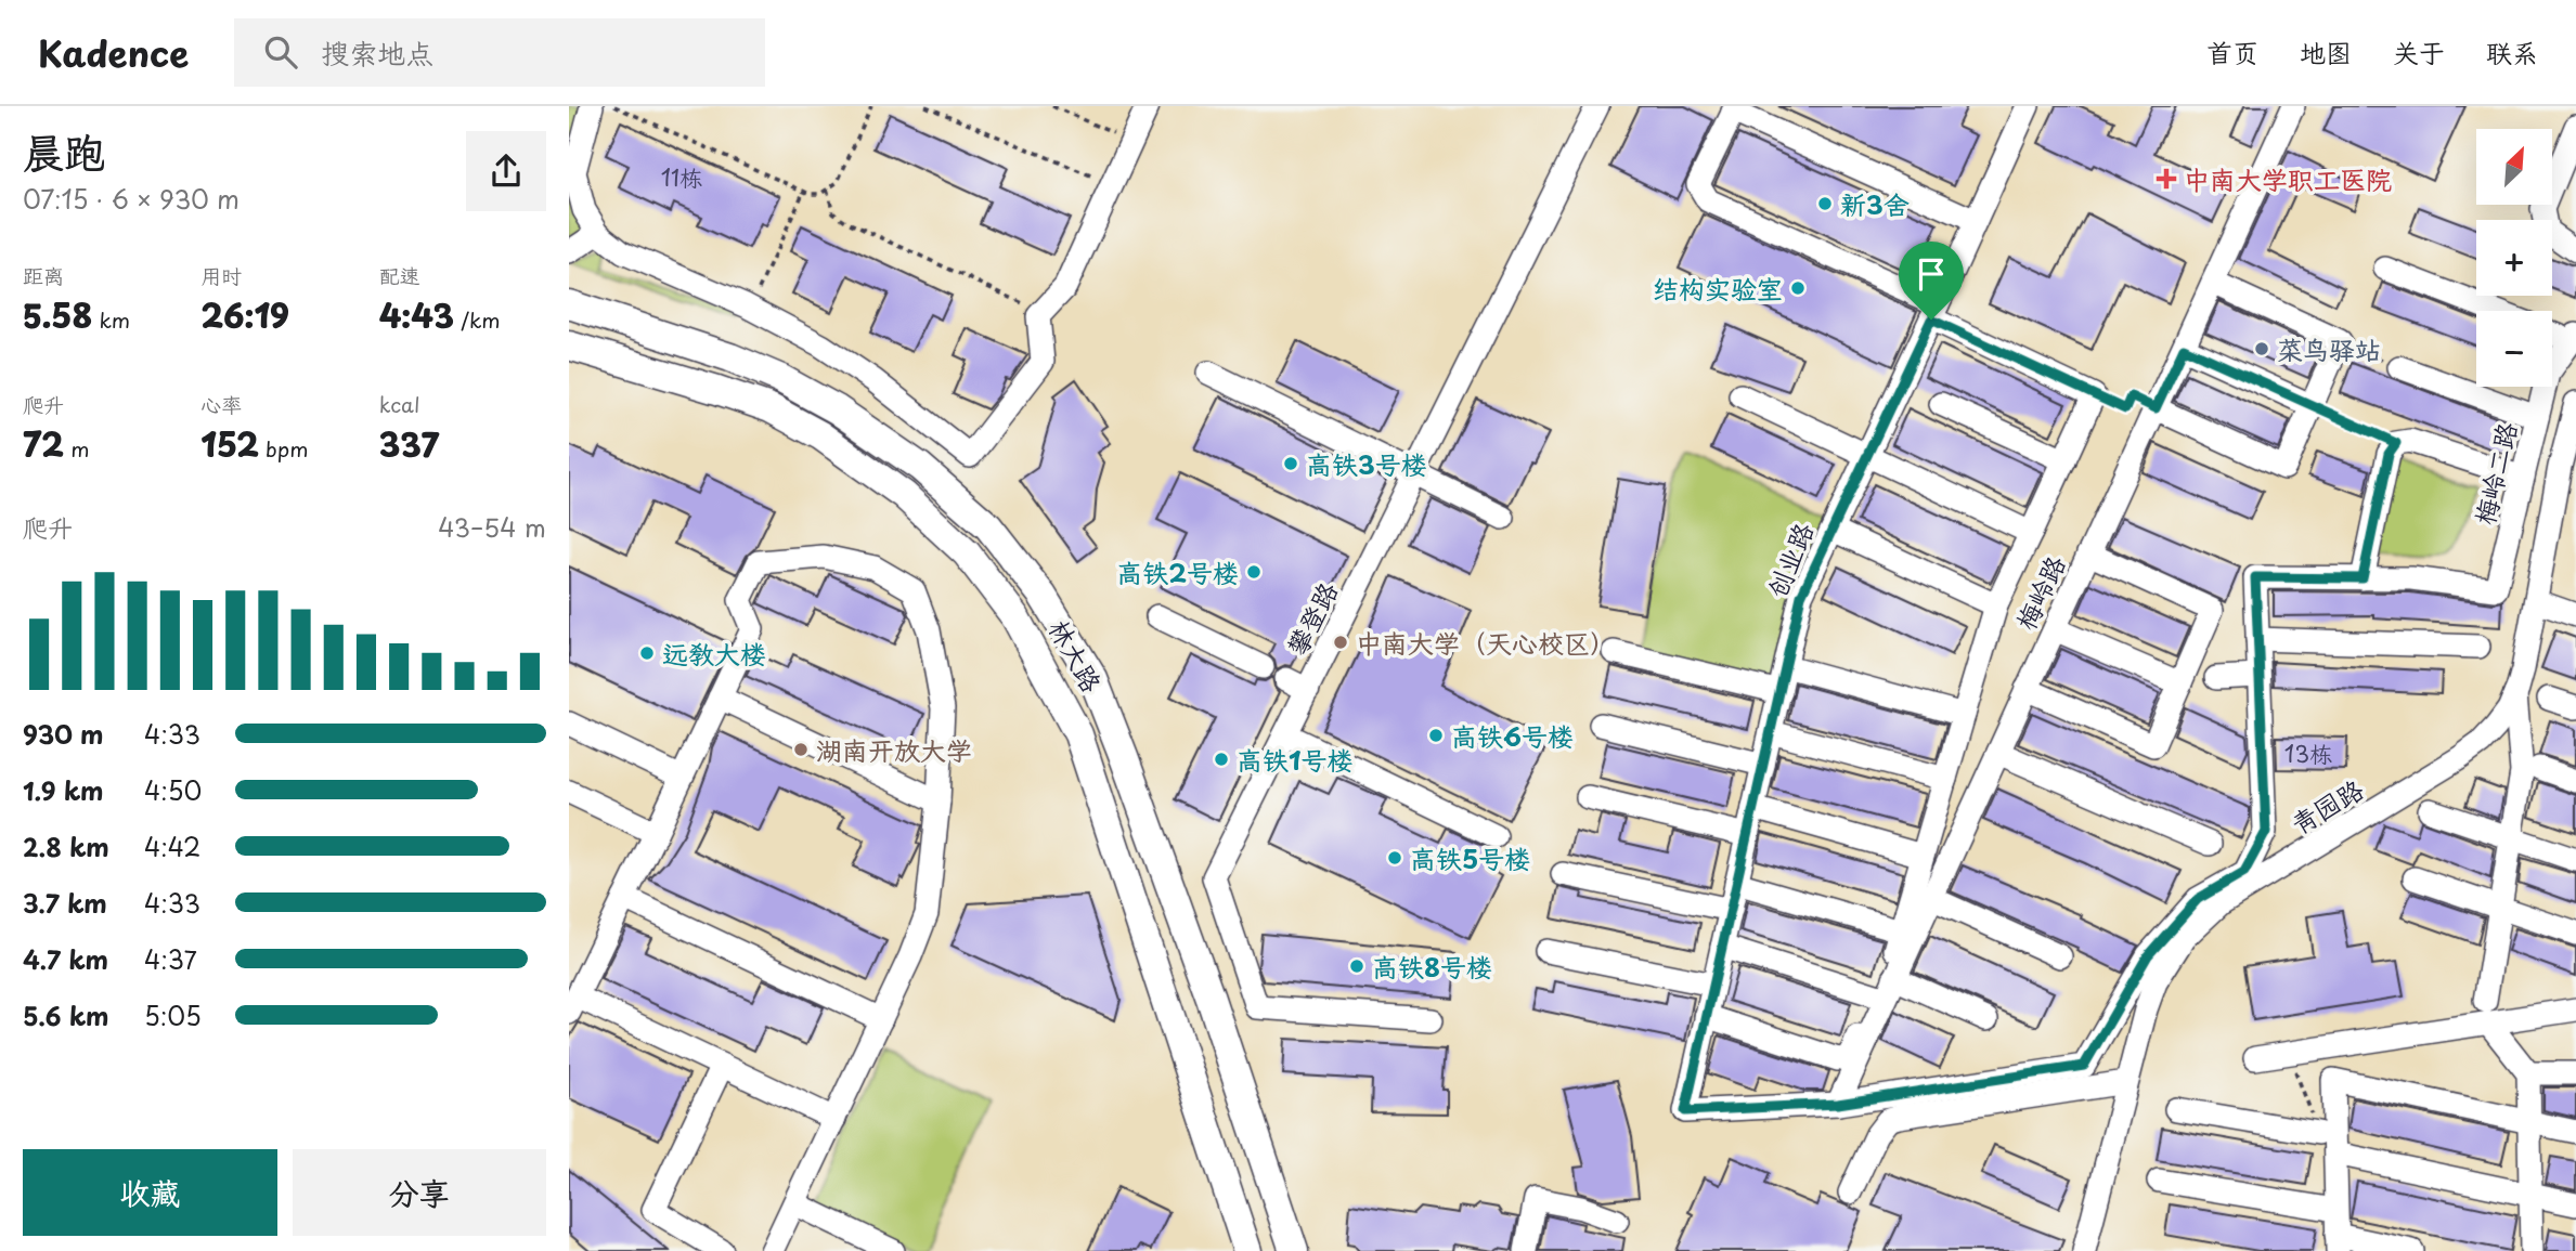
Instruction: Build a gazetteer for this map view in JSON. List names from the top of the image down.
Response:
{
  "streets": {
    "main road": ["林大路"],
    "street": [
      "梅岭二路",
      "创业路",
      "梅岭路",
      "攀登路",
      "青园路"
    ]
  },
  "crossings": [
    ["创业路", "梅岭路"]
  ],
  "places": {
    "health": ["中南大学职工医院"],
    "other": [
      "新3舍",
      "结构实验室",
      "菜鸟驿站",
      "高铁3号楼",
      "高铁2号楼",
      "中南大学（天心校区）",
      "远教大楼",
      "高铁6号楼",
      "湖南开放大学",
      "高铁1号楼",
      "高铁5号楼",
      "高铁8号楼"
    ]
  },
  "house_numbers": ["11栋", "13栋"],
  "north": "top right",
  "page": {
    "header": "Kadence",
    "search": "搜索地点",
    "nav": [
      "首页",
      "地图",
      "关于",
      "联系"
    ],
    "heading": ["晨跑", "07:15 · 6 × 930 m"],
    "map_buttons": ["+", "−"],
    "stats": [
      ["距离", "5.58 km"],
      ["用时", "26:19"],
      ["配速", "4:43 /km"],
      ["爬升", "72 m"],
      ["心率", "152 bpm"],
      ["kcal", "337"]
    ],
    "chart": ["爬升", "43–54 m"],
    "list": [
      {
        "name": "930 m",
        "note": "4:33"
      },
      {
        "name": "1.9 km",
        "note": "4:50"
      },
      {
        "name": "2.8 km",
        "note": "4:42"
      },
      {
        "name": "3.7 km",
        "note": "4:33"
      },
      {
        "name": "4.7 km",
        "note": "4:37"
      },
      {
        "name": "5.6 km",
        "note": "5:05"
      }
    ],
    "buttons": ["收藏", "分享"]
  }
}
